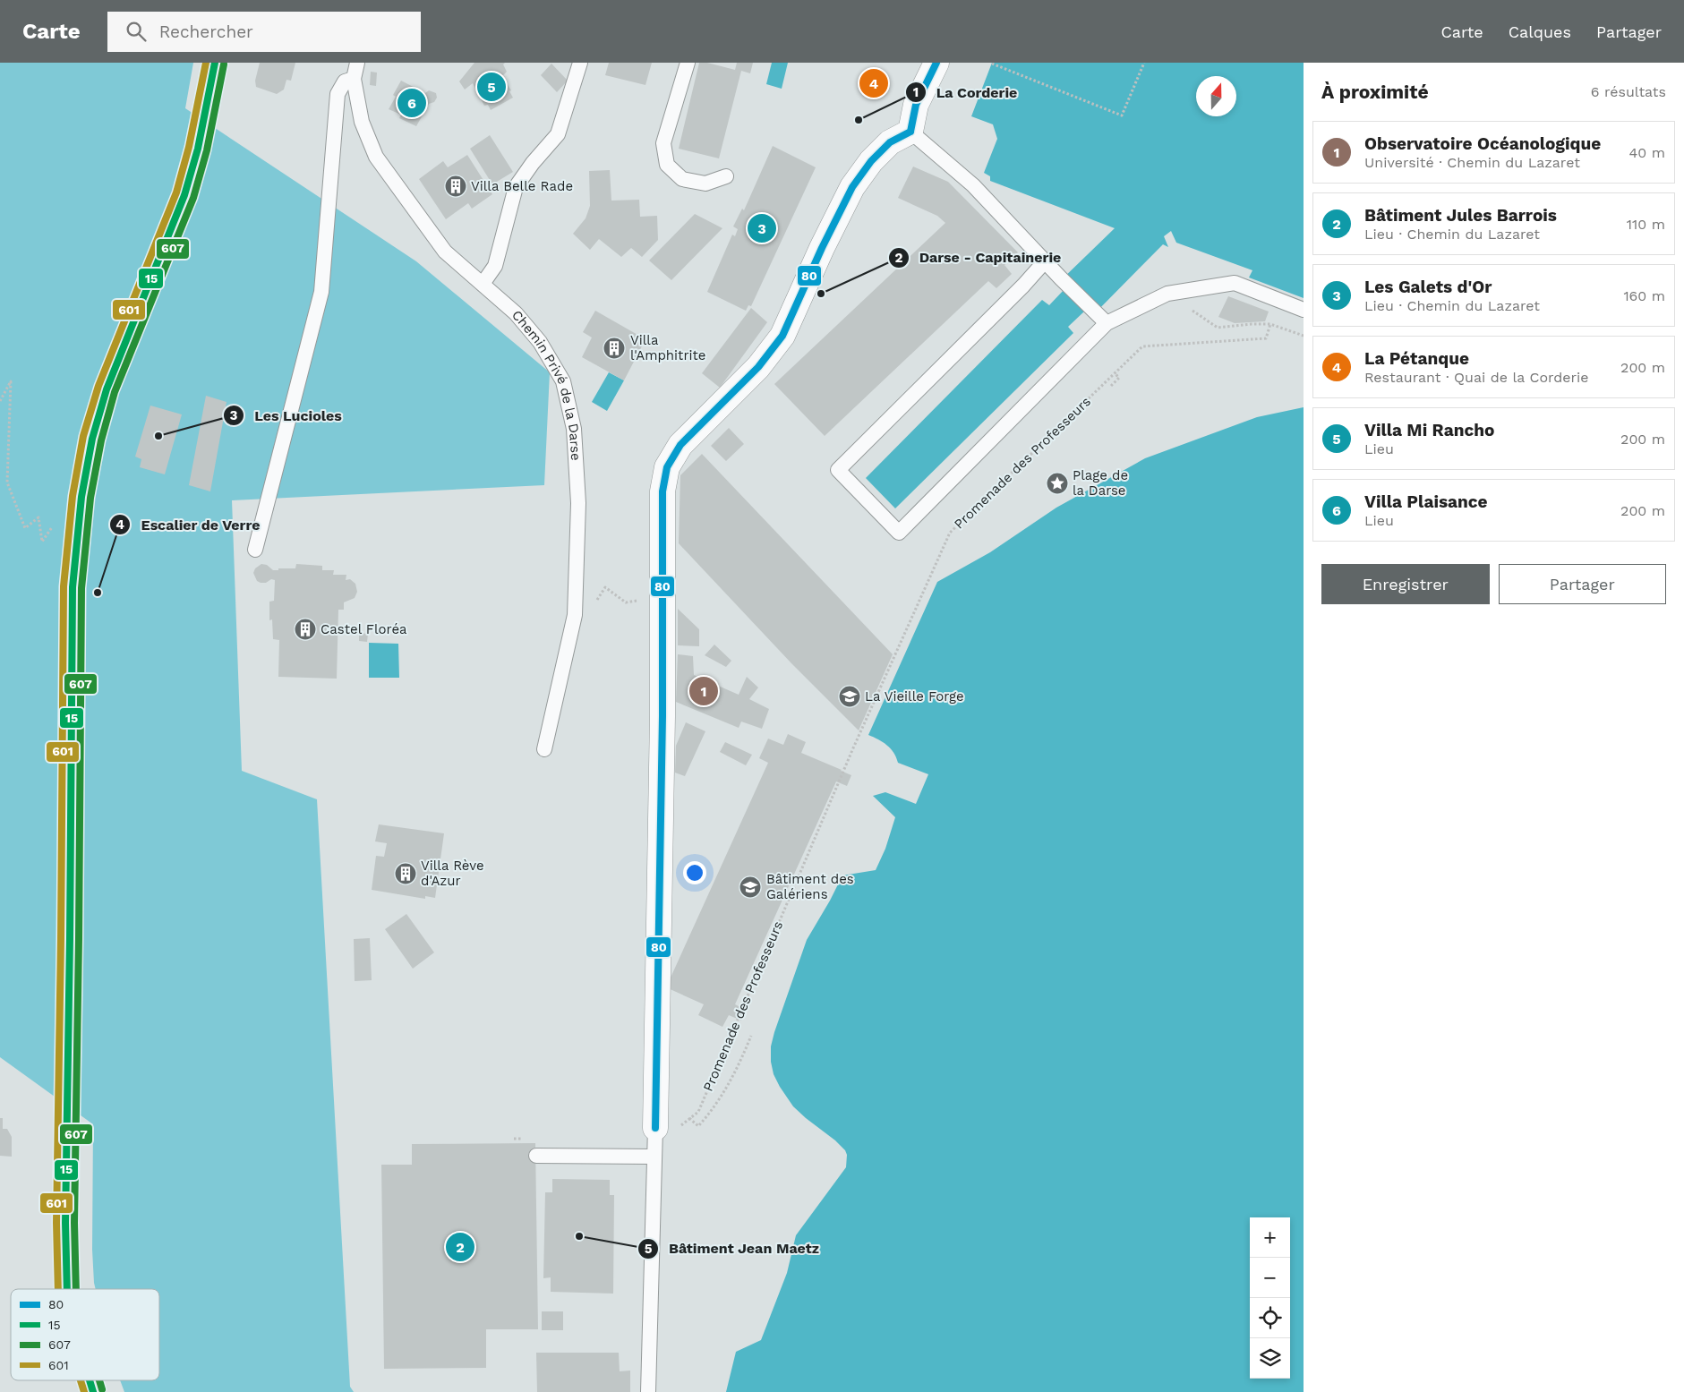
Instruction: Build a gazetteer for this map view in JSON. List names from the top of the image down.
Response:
{
  "streets": {
    "lane": ["Chemin Privé de la Darse"],
    "path": ["Promenade des Professeurs"]
  },
  "places": {
    "other": [
      "La Corderie",
      "Darse - Capitainerie",
      "Les Lucioles",
      "Escalier de Verre",
      "Bâtiment Jean Maetz"
    ],
    "building": [
      "Villa Belle Rade",
      "Villa l'Amphitrite",
      "Castel Floréa",
      "Villa Rève d'Azur"
    ],
    "place": ["Plage de la Darse"],
    "school or university": ["La Vieille Forge", "Bâtiment des Galériens"]
  },
  "lines": [
    "transit line 80",
    "transit line 15",
    "transit line 601",
    "transit line 607"
  ],
  "legend": [
    "80",
    "15",
    "607",
    "601"
  ],
  "north": "top",
  "page": {
    "header": "Carte",
    "search": "Rechercher",
    "nav": ["Carte", "Calques", "Partager"],
    "heading": ["À proximité", "6 résultats"],
    "pins": [
      "4",
      "5",
      "6",
      "3",
      "1",
      "2"
    ],
    "list": [
      {
        "mark": "1",
        "name": "Observatoire Océanologique",
        "note": "Université · Chemin du Lazaret",
        "value": "40 m"
      },
      {
        "mark": "2",
        "name": "Bâtiment Jules Barrois",
        "note": "Lieu · Chemin du Lazaret",
        "value": "110 m"
      },
      {
        "mark": "3",
        "name": "Les Galets d'Or",
        "note": "Lieu · Chemin du Lazaret",
        "value": "160 m"
      },
      {
        "mark": "4",
        "name": "La Pétanque",
        "note": "Restaurant · Quai de la Corderie",
        "value": "200 m"
      },
      {
        "mark": "5",
        "name": "Villa Mi Rancho",
        "note": "Lieu",
        "value": "200 m"
      },
      {
        "mark": "6",
        "name": "Villa Plaisance",
        "note": "Lieu",
        "value": "200 m"
      }
    ],
    "buttons": ["Enregistrer", "Partager"],
    "map_buttons": ["+", "−"]
  }
}
